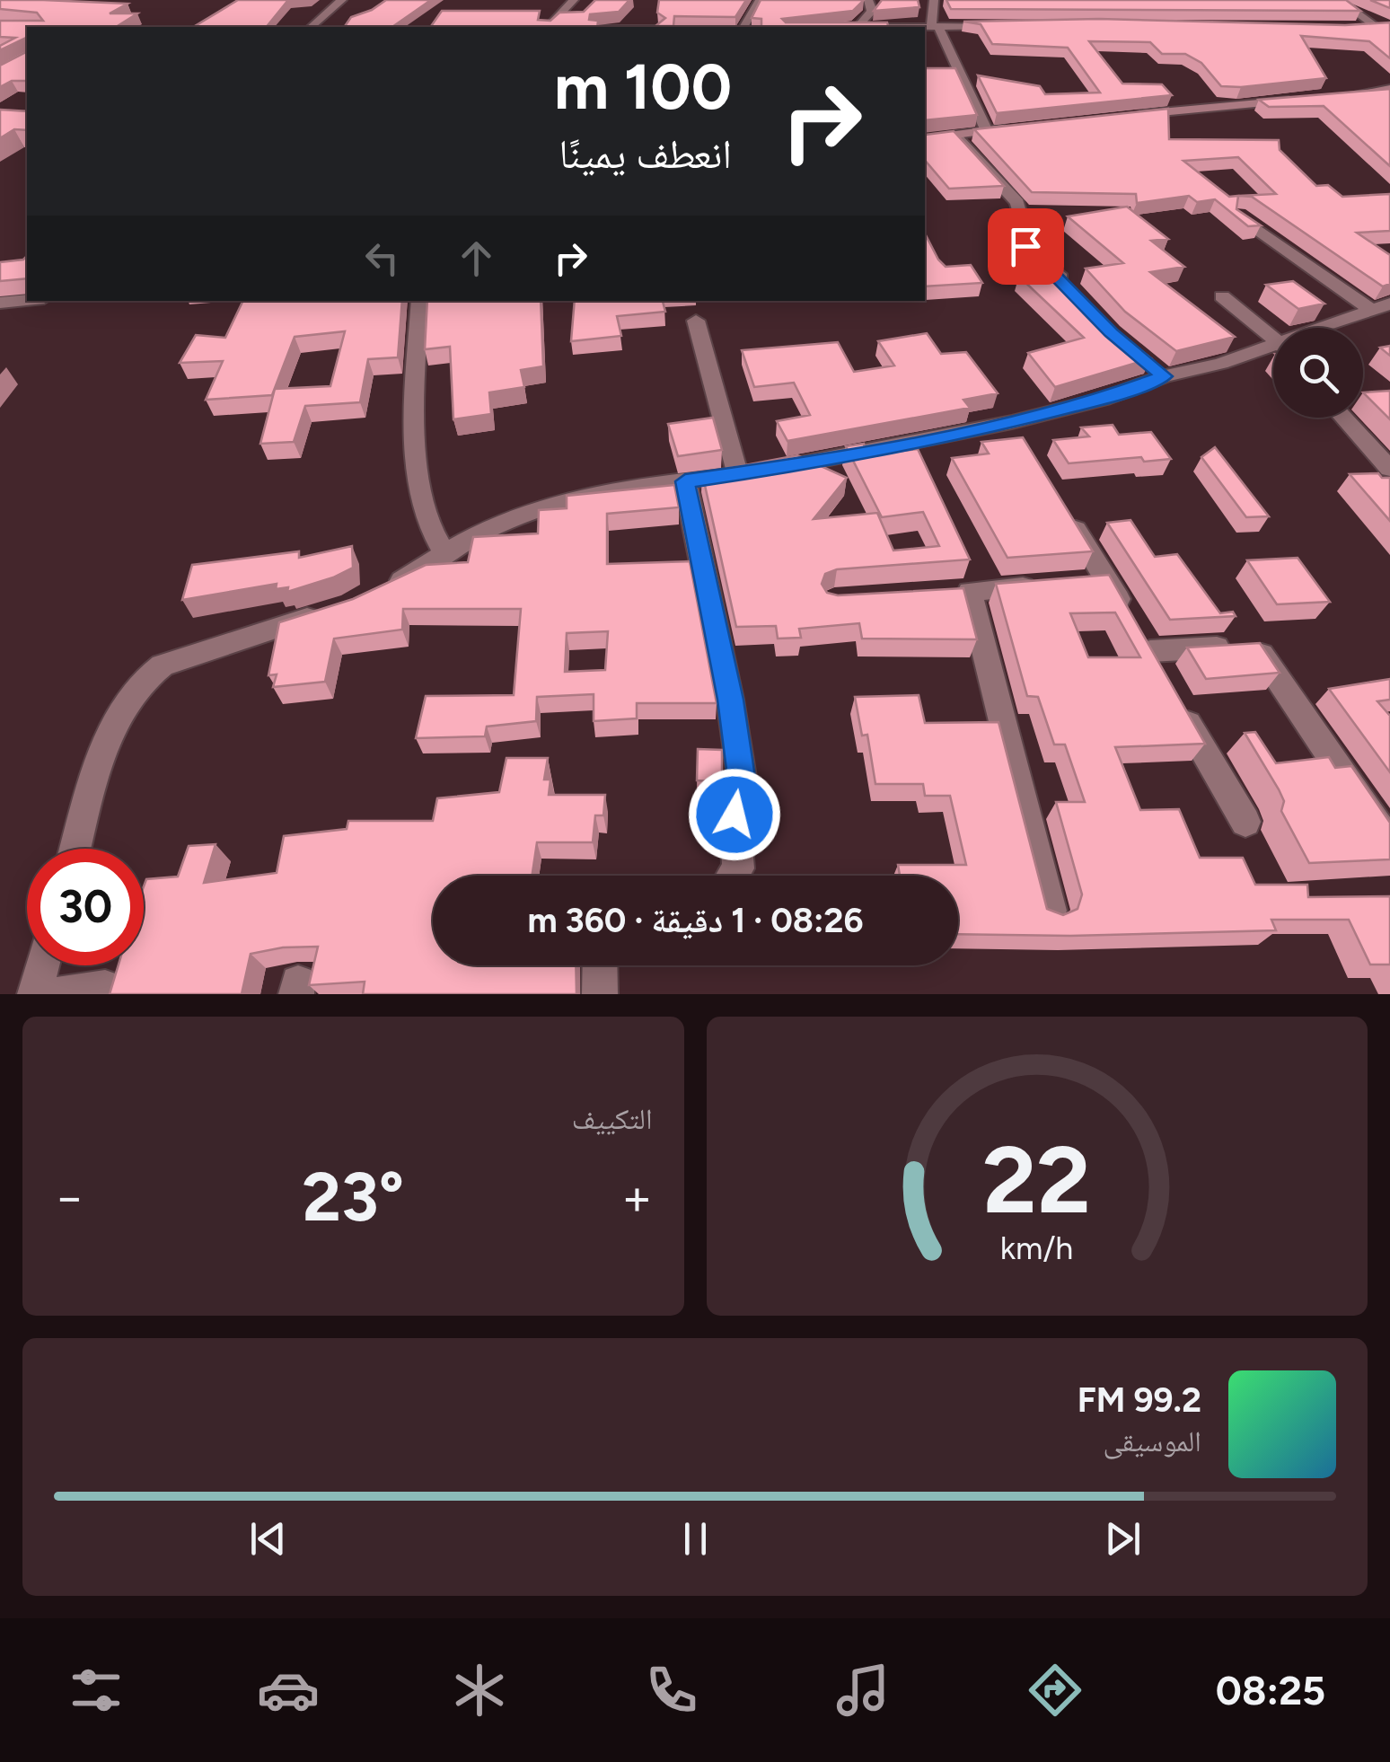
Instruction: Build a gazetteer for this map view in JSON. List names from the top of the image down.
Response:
{
  "page": {
    "turn": ["100 m", "انعطف يمينًا"],
    "limit": "30",
    "trip": "08:26 · 1 دقيقة · 360 m",
    "tile": "التكييف",
    "heat": ["−", "23°", "+"],
    "song": ["99.2 FM", "الموسيقى"],
    "tabs": "08:25",
    "gauge": ["22", "km/h"]
  }
}
